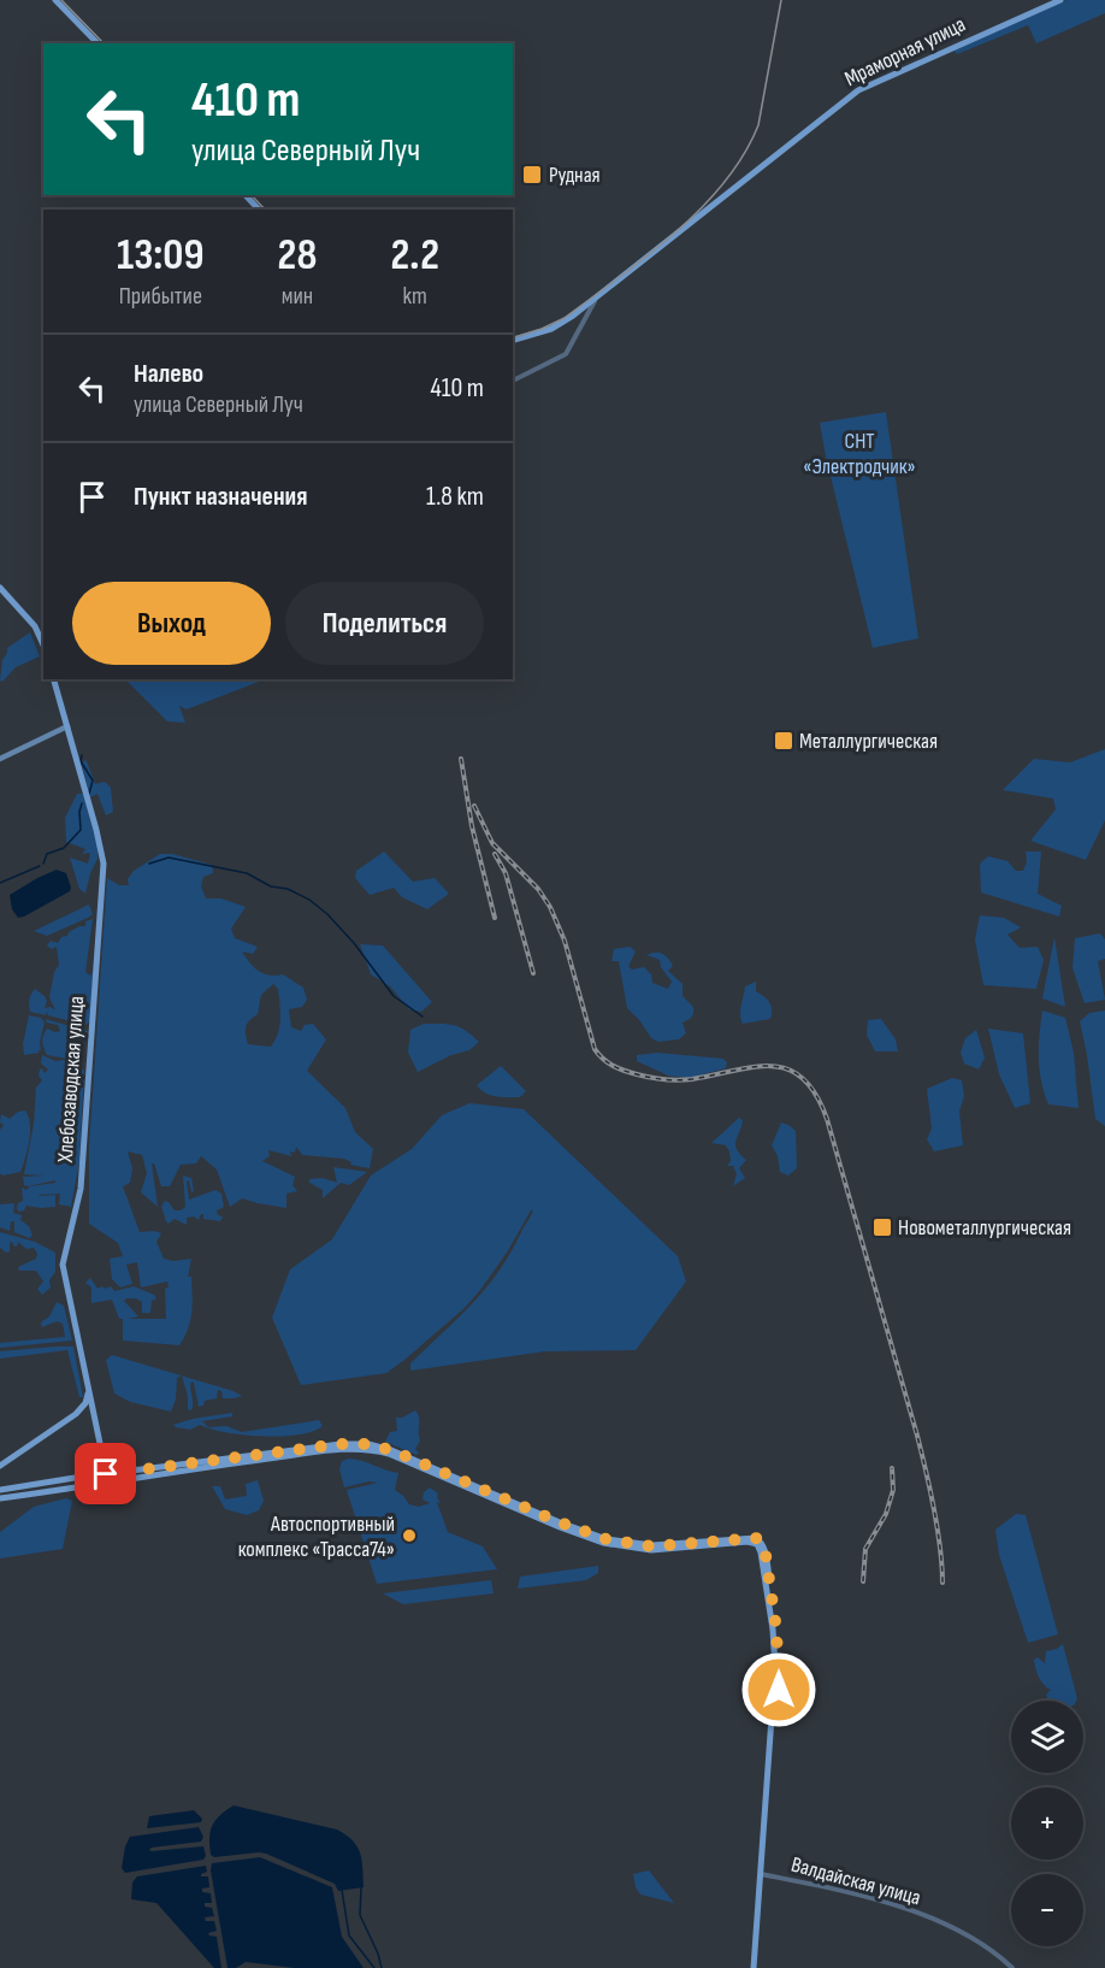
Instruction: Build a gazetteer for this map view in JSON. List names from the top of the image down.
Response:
{
  "streets": {
    "main road": ["Мраморная улица", "Хлебозаводская улица"],
    "street": ["Валдайская улица"]
  },
  "parks": ["СНТ «Электродчик»"],
  "places": {
    "transit": ["Рудная", "Металлургическая", "Новометаллургическая"],
    "other": ["Автоспортивный комплекс «Трасса74»"]
  },
  "page": {
    "turn": ["410 m", "улица Северный Луч"],
    "eta": [
      "13:09",
      "Прибытие",
      "28",
      "мин",
      "2.2",
      "km"
    ],
    "list": [
      {
        "name": "Налево",
        "note": "улица Северный Луч",
        "value": "410 m"
      },
      {
        "name": "Пункт назначения",
        "value": "1.8 km"
      }
    ],
    "buttons": ["Выход", "Поделиться"],
    "map_buttons": ["+", "−"]
  }
}
